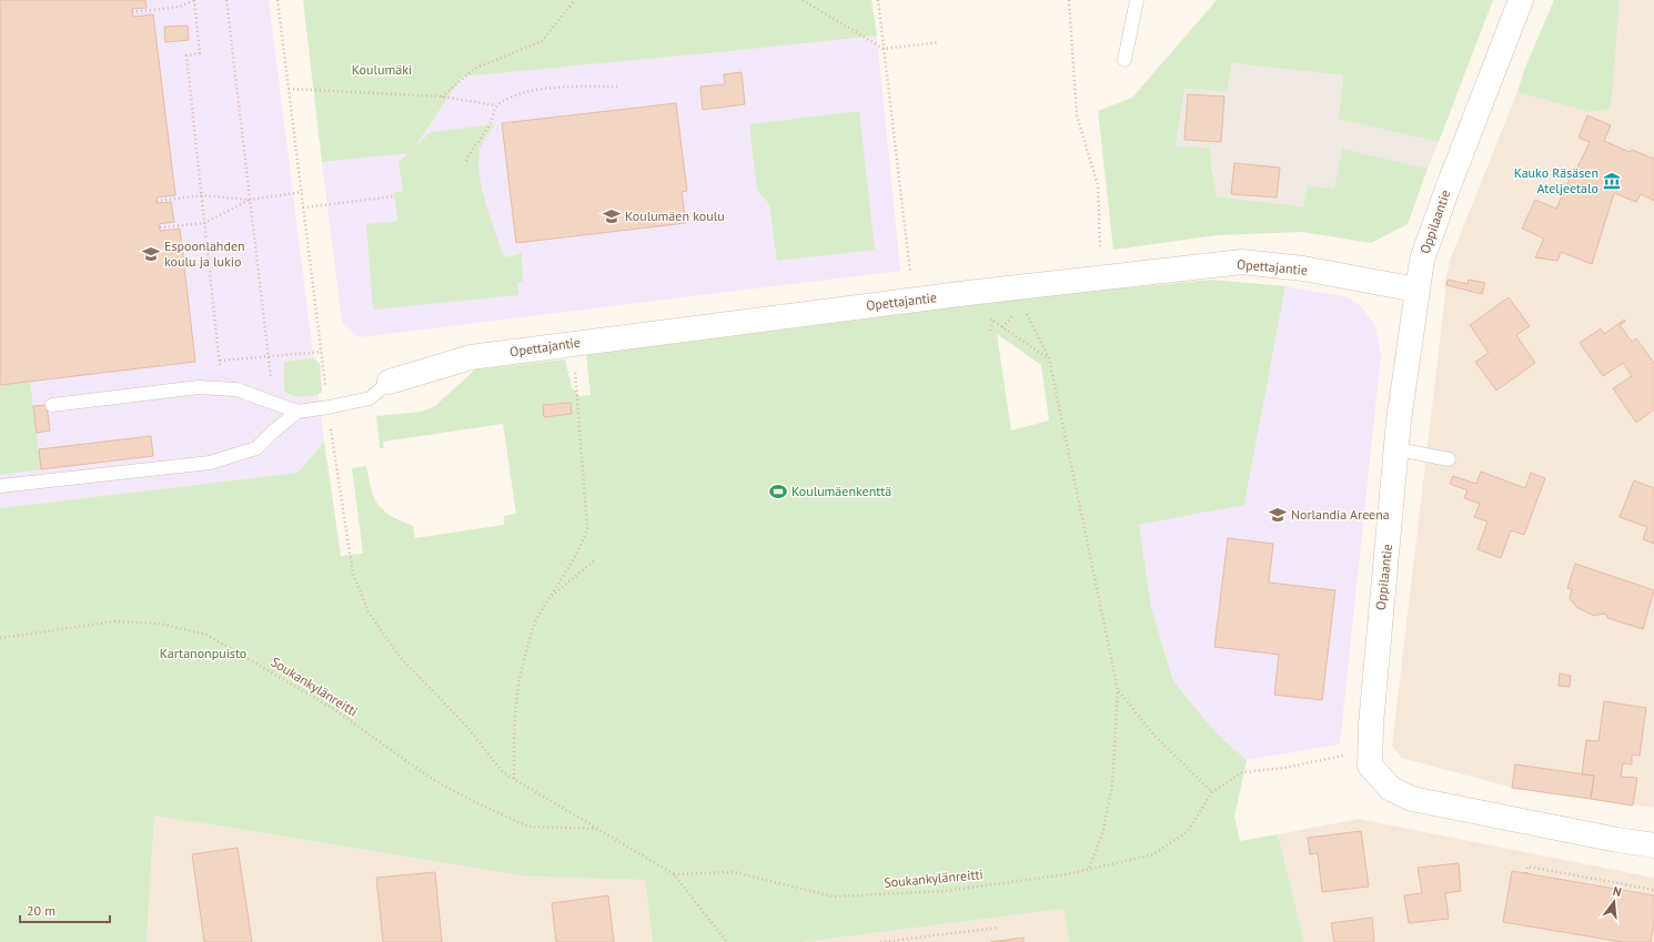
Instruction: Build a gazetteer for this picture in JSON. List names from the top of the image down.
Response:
{
  "streets": {
    "street": ["Oppilaantie", "Opettajantie"],
    "path": ["Soukankylänreitti"]
  },
  "crossings": [
    ["Oppilaantie", "Opettajantie"]
  ],
  "parks": ["Koulumäki", "Kartanonpuisto"],
  "places": {
    "museum": ["Kauko Räsäsen Ateljeetalo"],
    "school or university": ["Koulumäen koulu", "Espoonlahden koulu ja lukio", "Norlandia Areena"],
    "sports": ["Koulumäenkenttä"]
  },
  "scale_bar": "20 m",
  "north": "top"
}
